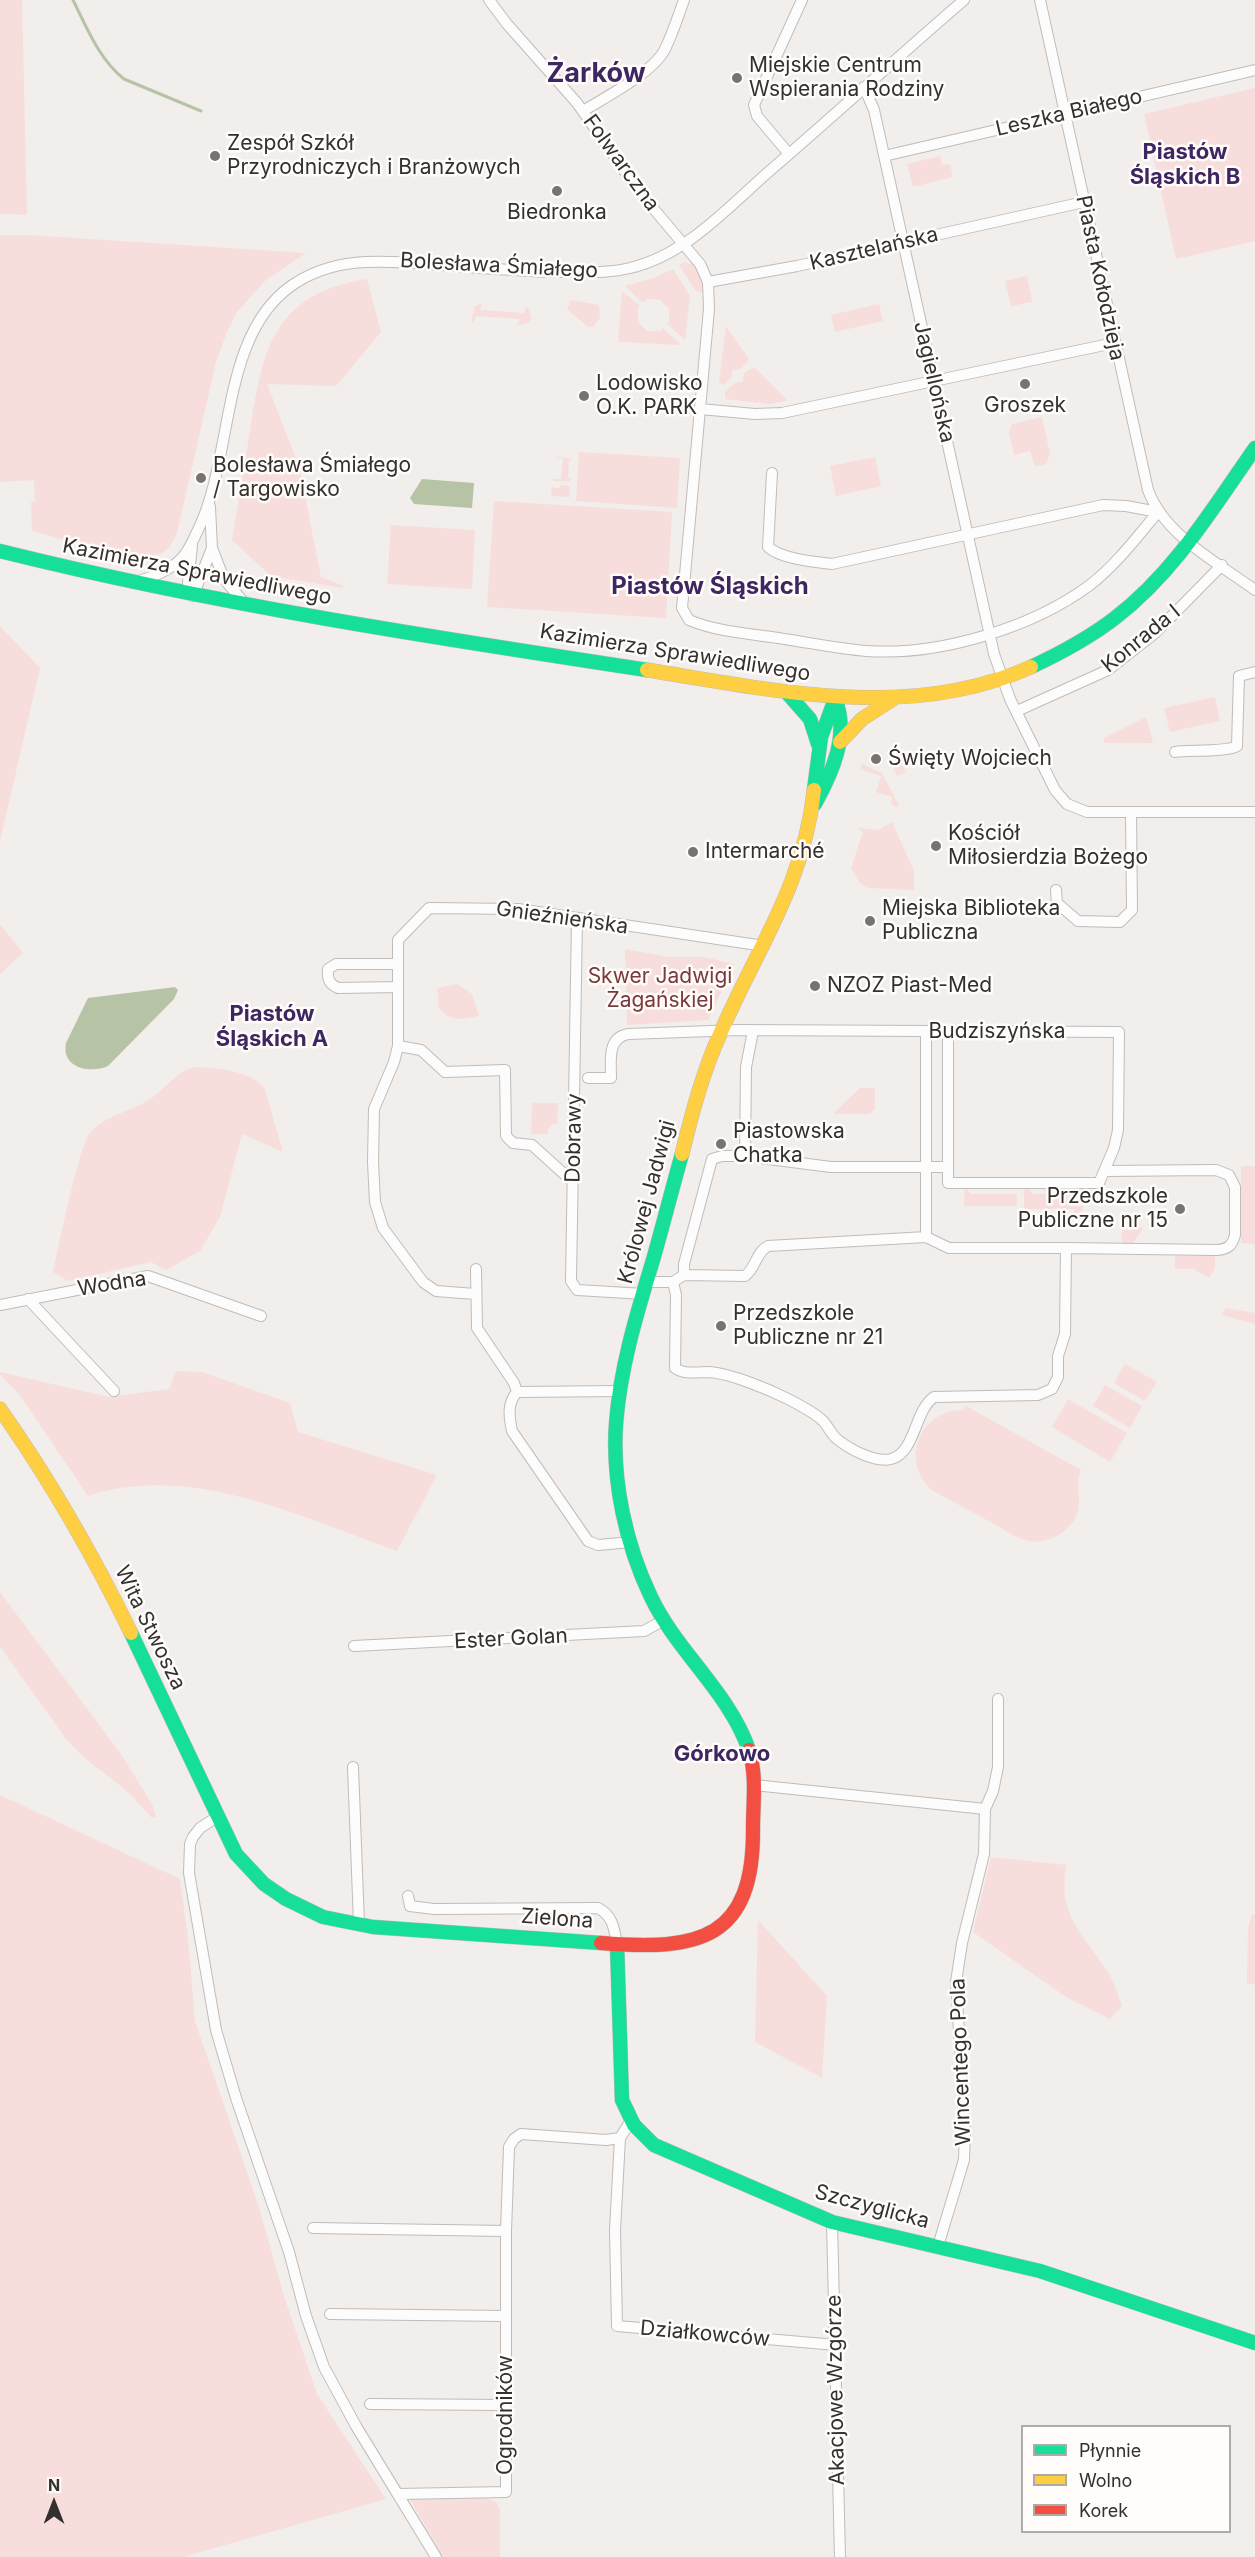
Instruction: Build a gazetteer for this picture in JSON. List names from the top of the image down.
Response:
{
  "streets": {
    "street": [
      "Leszka Białego",
      "Folwarczna",
      "Kasztelańska",
      "Bolesława Śmiałego",
      "Piasta Kołodzieja",
      "Jagiellońska",
      "Kazimierza Sprawiedliwego",
      "Konrada I",
      "Gnieźnieńska",
      "Budziszyńska",
      "Dobrawy",
      "Królowej Jadwigi",
      "Wodna",
      "Wita Stwosza",
      "Ester Golan",
      "Zielona",
      "Wincentego Pola",
      "Szczyglicka",
      "Działkowców",
      "Akacjowe Wzgórze",
      "Ogrodników"
    ]
  },
  "crossings": [
    ["Leszka Białego", "Piasta Kołodzieja"],
    ["Leszka Białego", "Jagiellońska"],
    ["Folwarczna", "Bolesława Śmiałego"],
    ["Kasztelańska", "Piasta Kołodzieja"],
    ["Kasztelańska", "Jagiellońska"],
    ["Bolesława Śmiałego", "Jagiellońska"],
    ["Bolesława Śmiałego", "Kazimierza Sprawiedliwego"],
    ["Piasta Kołodzieja", "Kazimierza Sprawiedliwego"],
    ["Jagiellońska", "Kazimierza Sprawiedliwego"],
    ["Kazimierza Sprawiedliwego", "Królowej Jadwigi"],
    ["Gnieźnieńska", "Dobrawy"],
    ["Gnieźnieńska", "Królowej Jadwigi"],
    ["Budziszyńska", "Królowej Jadwigi"],
    ["Dobrawy", "Królowej Jadwigi"],
    ["Królowej Jadwigi", "Ester Golan"],
    ["Królowej Jadwigi", "Zielona"],
    ["Wita Stwosza", "Zielona"],
    ["Ester Golan", "Zielona"],
    ["Wincentego Pola", "Szczyglicka"],
    ["Szczyglicka", "Akacjowe Wzgórze"],
    ["Działkowców", "Akacjowe Wzgórze"],
    ["Działkowców", "Ogrodników"]
  ],
  "districts": [
    "Żarków",
    "Piastów Śląskich B",
    "Piastów Śląskich",
    "Piastów Śląskich A",
    "Górkowo"
  ],
  "parks": ["Skwer Jadwigi Żagańskiej"],
  "places": [
    "Miejskie Centrum Wspierania Rodziny",
    "Zespół Szkół Przyrodniczych i Branżowych",
    "Biedronka",
    "Groszek",
    "Lodowisko O.K. PARK",
    "Bolesława Śmiałego / Targowisko",
    "Święty Wojciech",
    "Kościół Miłosierdzia Bożego",
    "Intermarché",
    "Miejska Biblioteka Publiczna",
    "NZOZ Piast-Med",
    "Piastowska Chatka",
    "Przedszkole Publiczne nr 15",
    "Przedszkole Publiczne nr 21"
  ],
  "legend": ["Płynnie", "Wolno", "Korek"],
  "north": "top"
}
